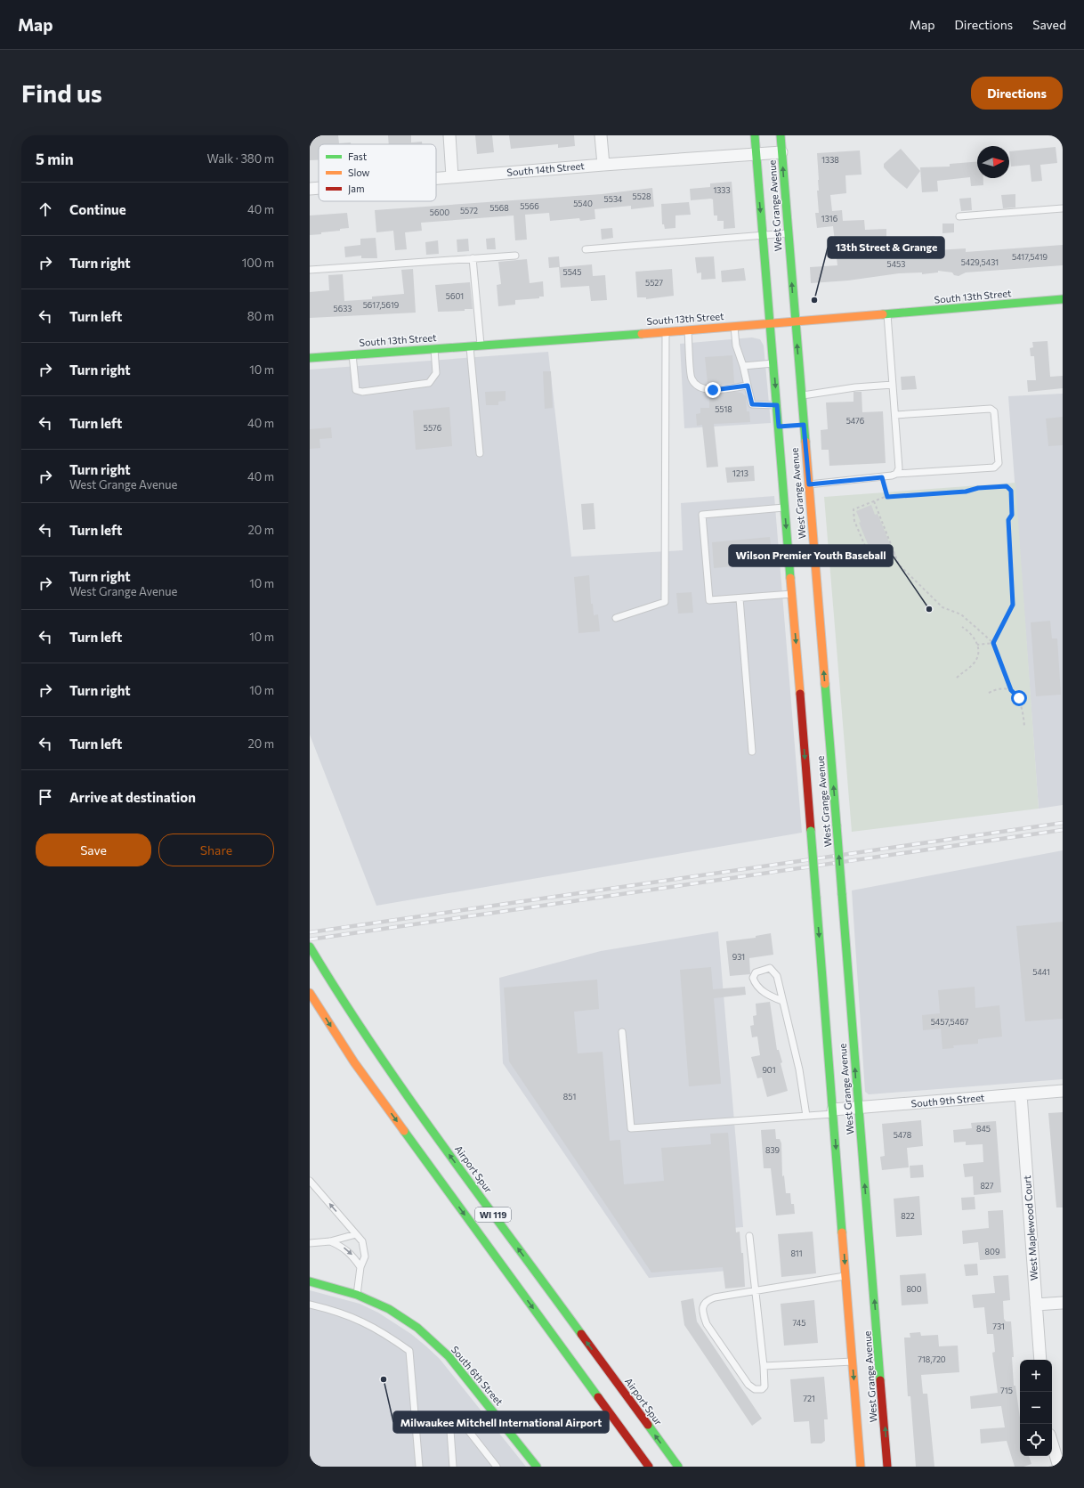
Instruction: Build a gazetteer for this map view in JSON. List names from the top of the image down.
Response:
{
  "streets": {
    "main road": [
      "West Grange Avenue",
      "South 13th Street",
      "Airport Spur",
      "WI 119",
      "South 6th Street"
    ],
    "street": ["South 14th Street", "South 9th Street", "West Maplewood Court"]
  },
  "crossings": [
    ["South 14th Street", "West Grange Avenue"],
    ["West Grange Avenue", "South 13th Street"],
    ["West Grange Avenue", "South 9th Street"],
    ["South 9th Street", "West Maplewood Court"]
  ],
  "places": ["13th Street & Grange", "Wilson Premier Youth Baseball", "Milwaukee Mitchell International Airport"],
  "house_numbers": [
    "1338",
    "1333",
    "5528",
    "5534",
    "5540",
    "5566",
    "5568",
    "5572",
    "5600",
    "1316",
    "5417,5419",
    "5429,5431",
    "5453",
    "5545",
    "5527",
    "5601",
    "5617,5619",
    "5633",
    "5518",
    "5476",
    "5576",
    "1213",
    "931",
    "5441",
    "5457,5467",
    "901",
    "851",
    "845",
    "5478",
    "839",
    "827",
    "822",
    "809",
    "811",
    "800",
    "745",
    "731",
    "718,720",
    "715",
    "721"
  ],
  "legend": ["Fast", "Slow", "Jam"],
  "north": "right",
  "page": {
    "header": "Map",
    "nav": ["Map", "Directions", "Saved"],
    "buttons": [
      "Directions",
      ["Save", "Share"]
    ],
    "title": "Find us",
    "heading": ["5 min", "Walk · 380 m"],
    "list": [
      ["Continue", "40 m"],
      ["Turn right", "100 m"],
      ["Turn left", "80 m"],
      ["Turn right", "10 m"],
      ["Turn left", "40 m"],
      ["Turn right", "West Grange Avenue", "40 m"],
      ["Turn left", "20 m"],
      ["Turn right", "West Grange Avenue", "10 m"],
      ["Turn left", "10 m"],
      ["Turn right", "10 m"],
      ["Turn left", "20 m"],
      "Arrive at destination"
    ],
    "map_buttons": ["+", "−"]
  }
}
